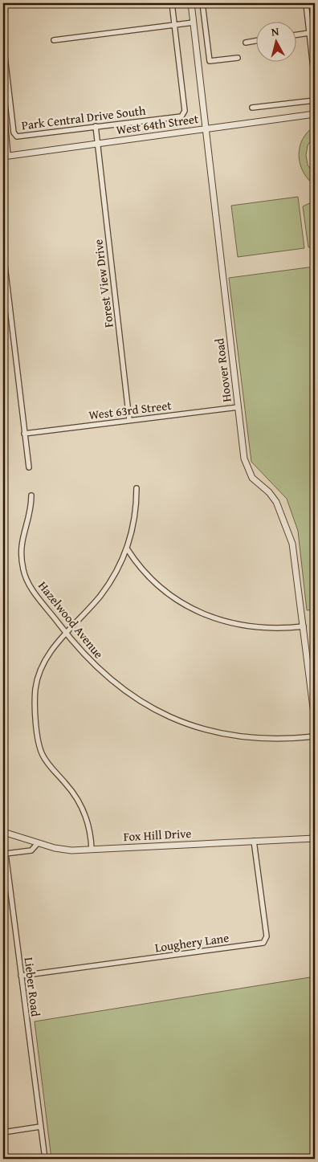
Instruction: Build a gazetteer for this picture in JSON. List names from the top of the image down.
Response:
{
  "streets": {
    "street": [
      "Park Central Drive South",
      "West 64th Street",
      "Forest View Drive",
      "Hoover Road",
      "West 63rd Street",
      "Hazelwood Avenue",
      "Fox Hill Drive",
      "Loughery Lane",
      "Lieber Road"
    ]
  },
  "crossings": [
    ["Park Central Drive South", "Forest View Drive"],
    ["West 64th Street", "Forest View Drive"],
    ["West 64th Street", "Hoover Road"],
    ["Forest View Drive", "West 63rd Street"],
    ["Hoover Road", "West 63rd Street"],
    ["Fox Hill Drive", "Loughery Lane"],
    ["Fox Hill Drive", "Lieber Road"],
    ["Loughery Lane", "Lieber Road"]
  ],
  "north": "top"
}
